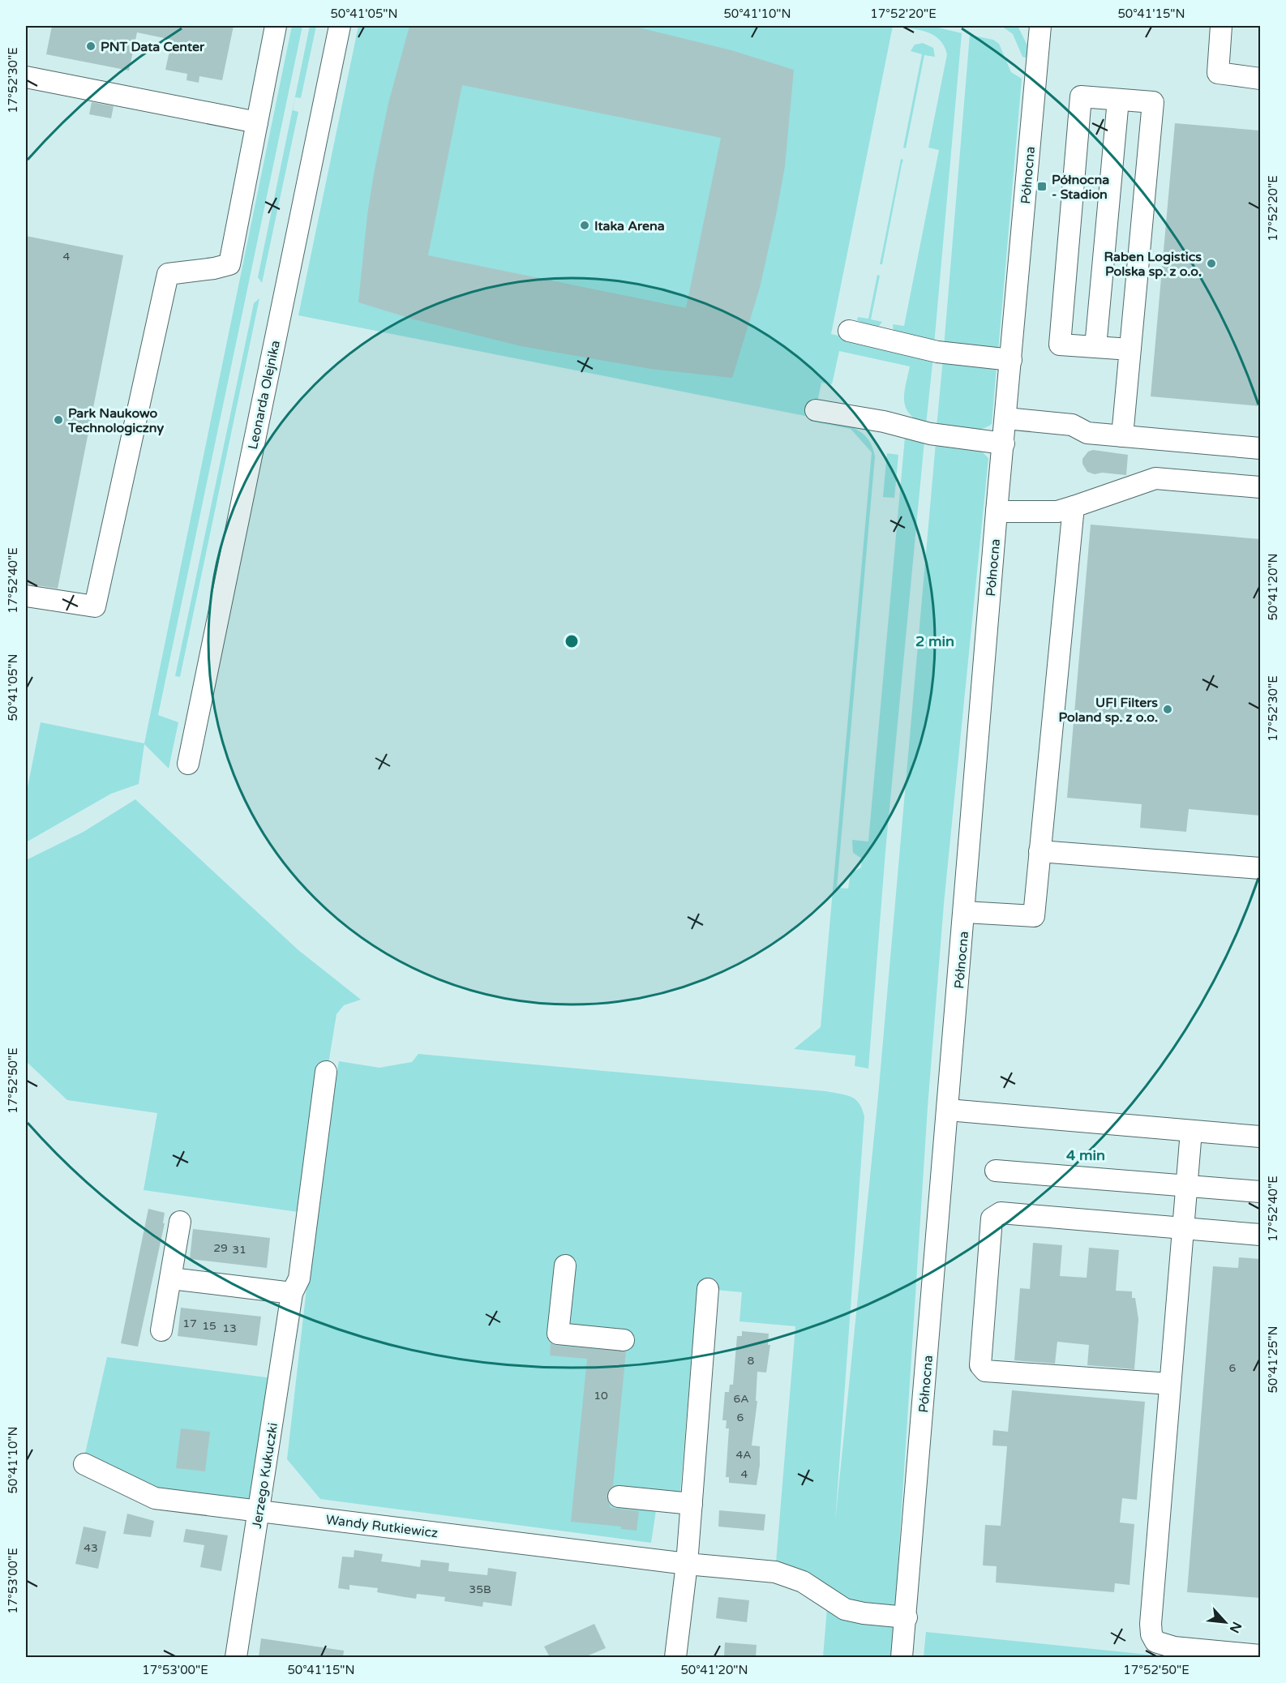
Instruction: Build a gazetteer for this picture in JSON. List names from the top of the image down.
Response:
{
  "streets": {
    "street": [
      "Północna",
      "Leonarda Olejnika",
      "Jerzego Kukuczki",
      "Wandy Rutkiewicz"
    ]
  },
  "crossings": [
    ["Północna", "Wandy Rutkiewicz"],
    ["Jerzego Kukuczki", "Wandy Rutkiewicz"]
  ],
  "places": {
    "other": [
      "PNT Data Center",
      "Itaka Arena",
      "Raben Logistics Polska sp. z o.o.",
      "Park Naukowo Technologiczny",
      "UFI Filters Poland sp. z o.o."
    ],
    "transit": ["Północna - Stadion"]
  },
  "house_numbers": [
    "4",
    "29",
    "31",
    "17",
    "15",
    "13",
    "8",
    "6",
    "10",
    "6A",
    "6",
    "4A",
    "4",
    "43",
    "35B"
  ],
  "north": "bottom right",
  "coordinates": [
    "50°41'05\"N",
    "50°41'10\"N",
    "17°52'20\"E",
    "50°41'15\"N",
    "17°52'30\"E",
    "17°52'40\"E",
    "50°41'20\"N",
    "17°52'50\"E",
    "50°41'25\"N",
    "17°53'00\"E"
  ],
  "rings": ["2 min", "4 min"]
}
